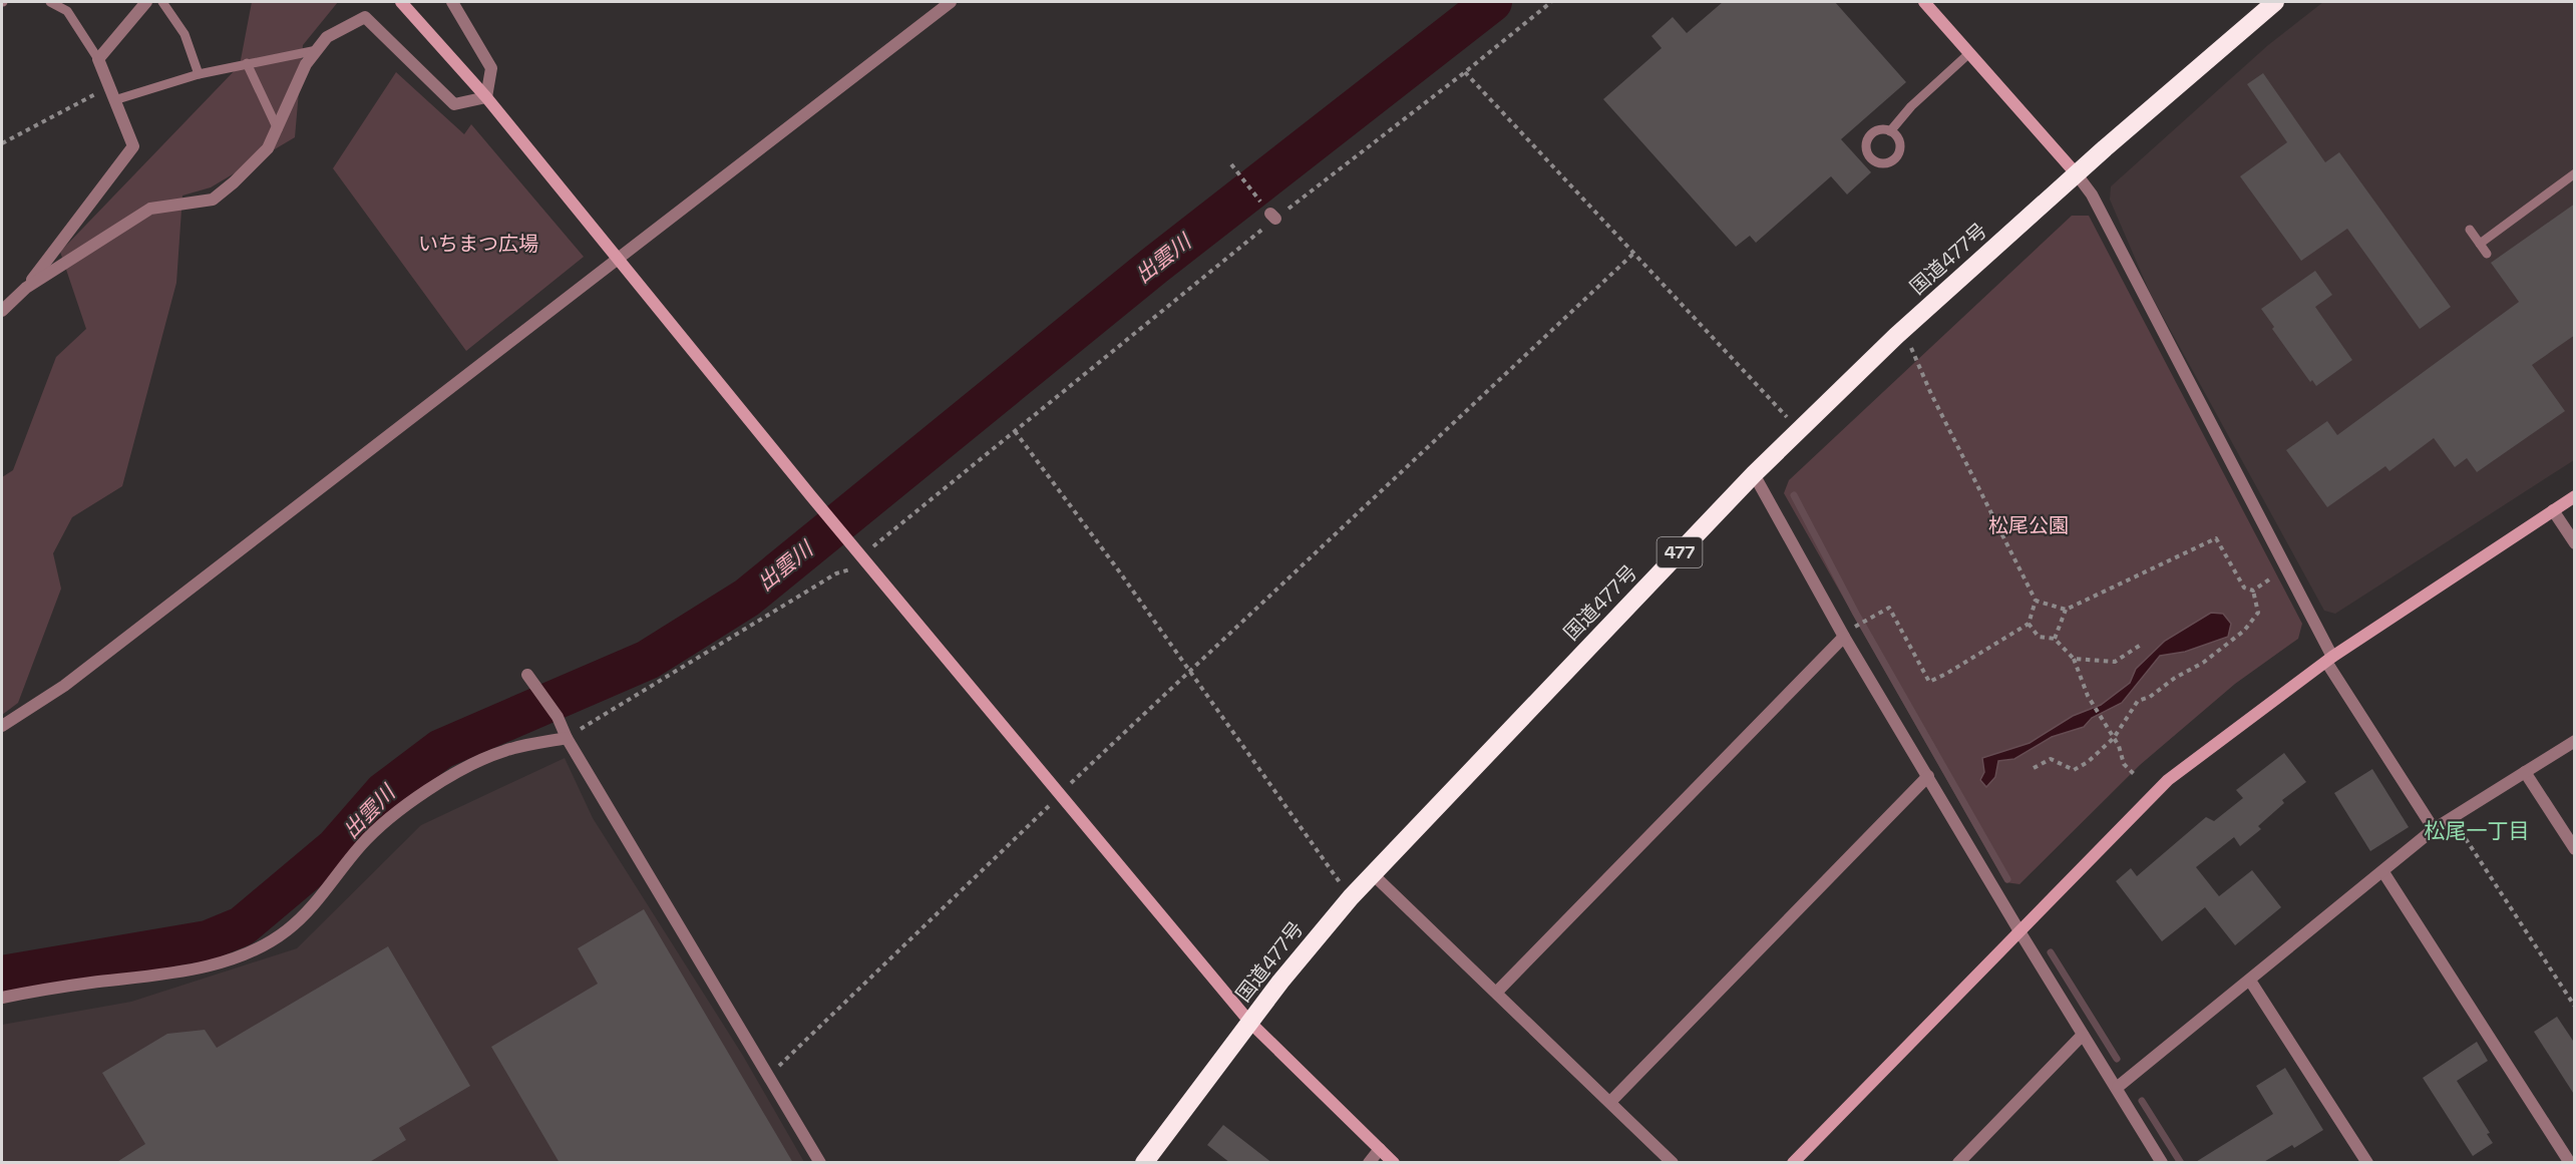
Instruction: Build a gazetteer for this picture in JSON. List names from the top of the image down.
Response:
{
  "streets": {
    "highway": ["国道477号", "477"]
  },
  "districts": ["松尾一丁目"],
  "water": ["出雲川"],
  "parks": ["いちまつ広場", "松尾公園"]
}
